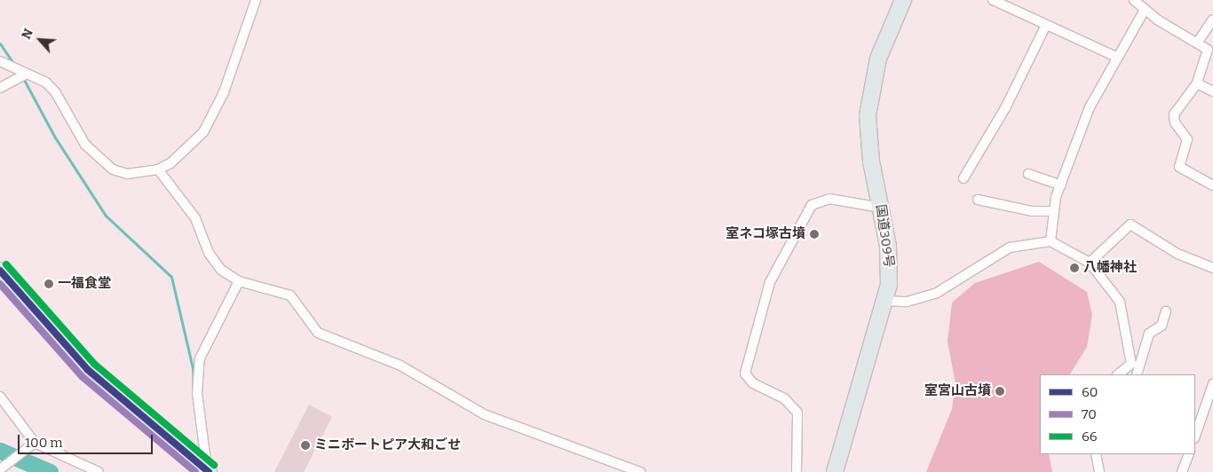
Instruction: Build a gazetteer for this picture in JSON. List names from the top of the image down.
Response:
{
  "streets": {
    "highway": ["国道309号"]
  },
  "places": [
    "室ネコ塚古墳",
    "八幡神社",
    "一福食堂",
    "室宮山古墳",
    "ミニボートピア大和ごせ"
  ],
  "lines": ["transit line 66", "transit line 60", "transit line 70"],
  "legend": ["60", "70", "66"],
  "scale_bar": "100 m",
  "north": "top left"
}
